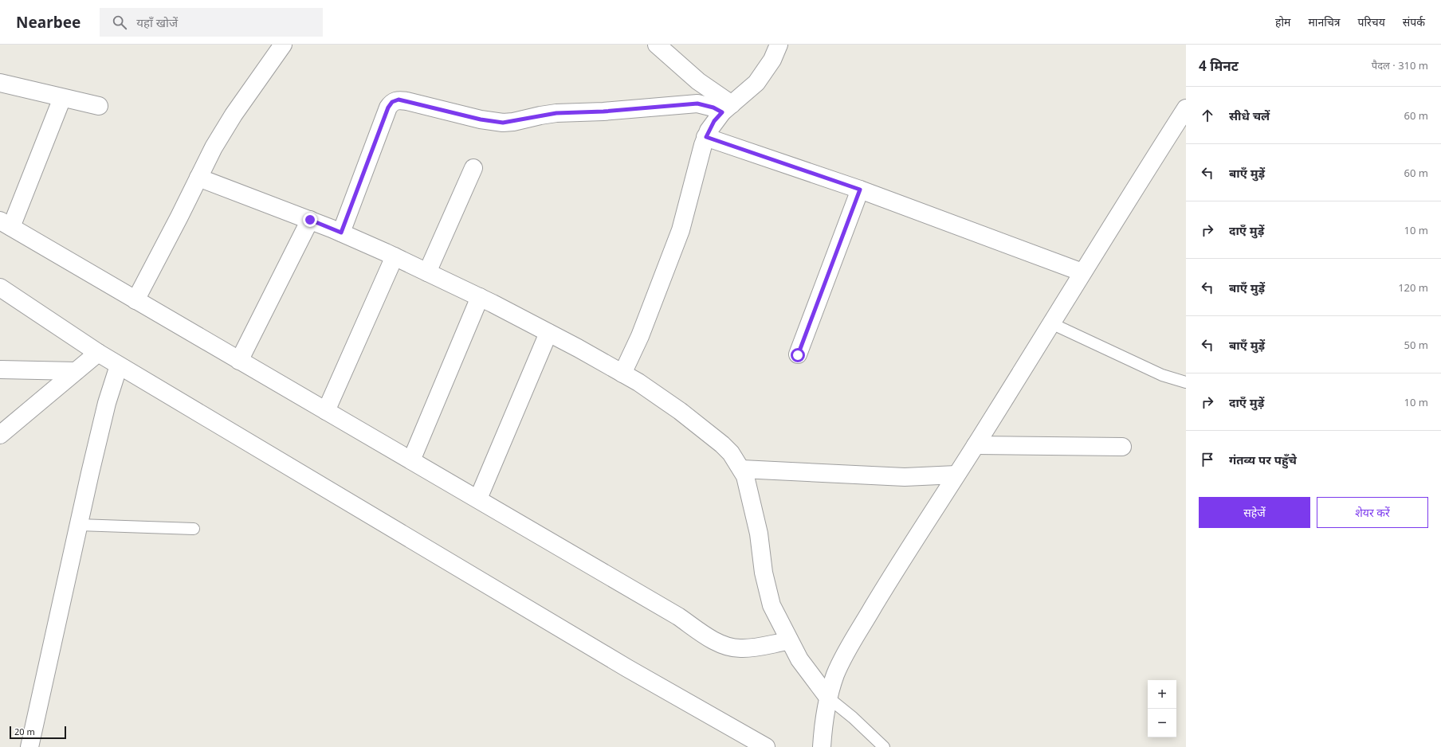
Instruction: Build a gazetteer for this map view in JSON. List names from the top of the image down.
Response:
{
  "scale_bar": "20 m",
  "page": {
    "header": "Nearbee",
    "search": "यहाँ खोजें",
    "nav": [
      "होम",
      "मानचित्र",
      "परिचय",
      "संपर्क"
    ],
    "heading": ["4 मिनट", "पैदल · 310 m"],
    "list": [
      ["सीधे चलें", "60 m"],
      ["बाएँ मुड़ें", "60 m"],
      ["दाएँ मुड़ें", "10 m"],
      ["बाएँ मुड़ें", "120 m"],
      ["बाएँ मुड़ें", "50 m"],
      ["दाएँ मुड़ें", "10 m"],
      "गंतव्य पर पहुँचे"
    ],
    "buttons": ["सहेजें", "शेयर करें"],
    "map_buttons": ["+", "−"],
    "scale": "20 m"
  }
}
